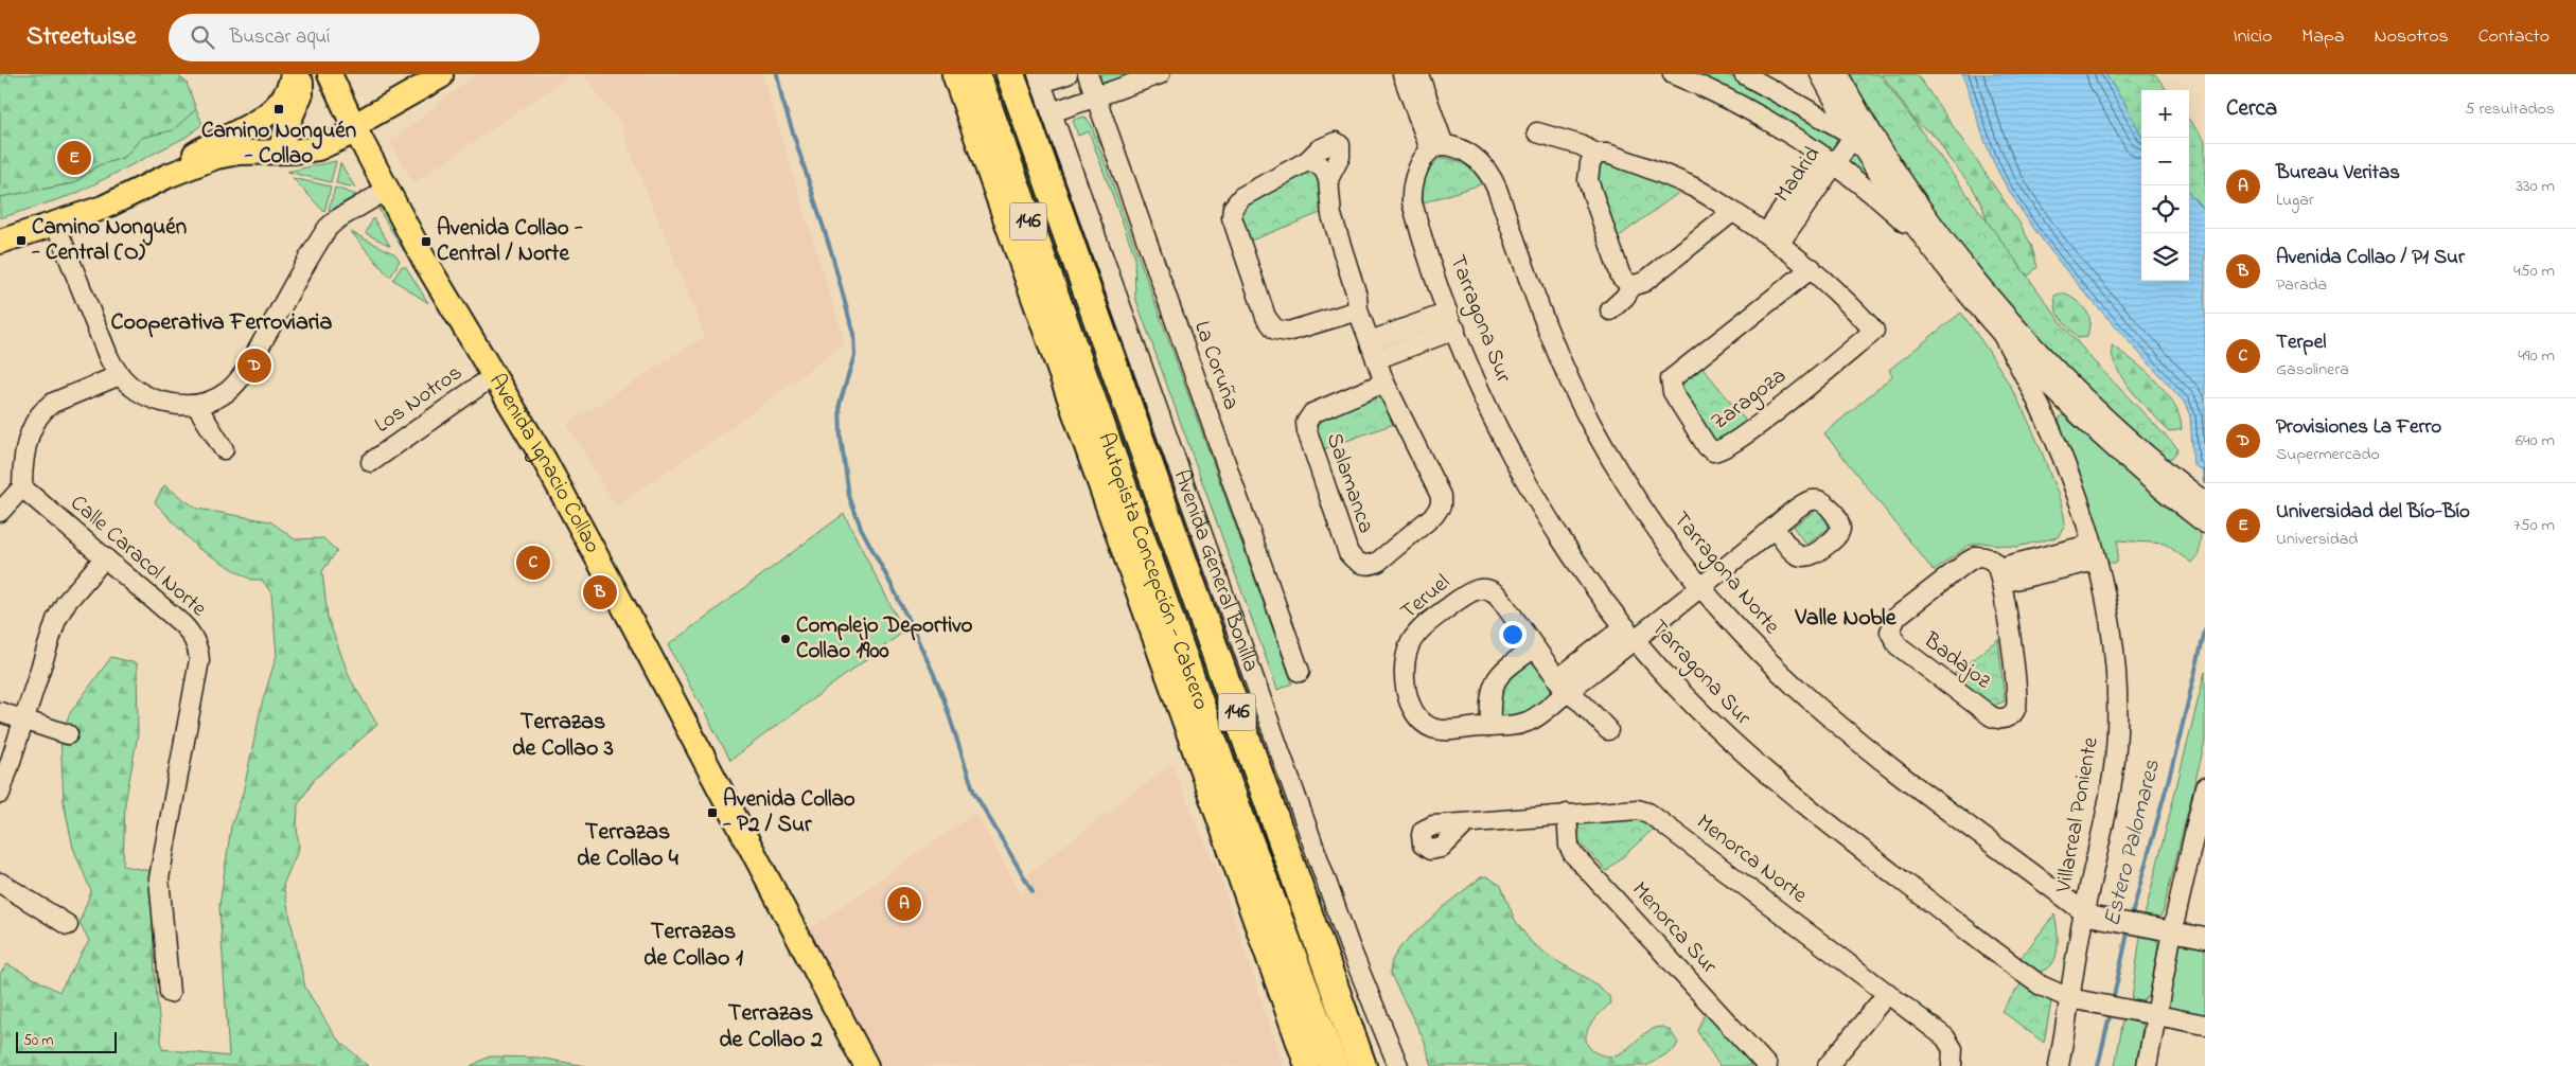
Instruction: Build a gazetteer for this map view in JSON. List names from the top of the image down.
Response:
{
  "streets": {
    "highway": ["146", "Autopista Concepción - Cabrero"],
    "main road": ["Avenida Ignacio Collao"],
    "street": [
      "Madrid",
      "Tarragona Sur",
      "La Coruña",
      "Los Notros",
      "Zaragoza",
      "Salamanca",
      "Calle Caracol Norte",
      "Avenida General Bonilla",
      "Tarragona Norte",
      "Teruel",
      "Badajoz",
      "Villarreal Poniente",
      "Menorca Norte",
      "Menorca Sur"
    ]
  },
  "crossings": [
    ["Madrid", "Zaragoza"],
    ["Tarragona Sur", "Tarragona Norte"],
    ["Tarragona Sur", "Teruel"],
    ["Tarragona Sur", "Villarreal Poniente"],
    ["Los Notros", "Avenida Ignacio Collao"],
    ["Tarragona Norte", "Teruel"],
    ["Tarragona Norte", "Villarreal Poniente"],
    ["Menorca Norte", "Menorca Sur"]
  ],
  "districts": [
    "Cooperativa Ferroviaria",
    "Valle Noble",
    "Terrazas de Collao 3",
    "Terrazas de Collao 4",
    "Terrazas de Collao 1",
    "Terrazas de Collao 2"
  ],
  "water": ["Estero Palomares"],
  "places": {
    "transit": [
      "Camino Nonguén - Collao",
      "Camino Nonguén - Central (O)",
      "Avenida Collao - Central / Norte",
      "Avenida Collao - P2 / Sur"
    ],
    "other": ["Complejo Deportivo Collao 1900"]
  },
  "scale_bar": "50 m",
  "page": {
    "header": "Streetwise",
    "search": "Buscar aquí",
    "nav": [
      "Inicio",
      "Mapa",
      "Nosotros",
      "Contacto"
    ],
    "heading": ["Cerca", "5 resultados"],
    "map_buttons": ["+", "−"],
    "pins": [
      "E",
      "D",
      "C",
      "B",
      "A"
    ],
    "list": [
      {
        "mark": "A",
        "name": "Bureau Veritas",
        "note": "Lugar",
        "value": "330 m"
      },
      {
        "mark": "B",
        "name": "Avenida Collao / P1 Sur",
        "note": "Parada",
        "value": "450 m"
      },
      {
        "mark": "C",
        "name": "Terpel",
        "note": "Gasolinera",
        "value": "490 m"
      },
      {
        "mark": "D",
        "name": "Provisiones La Ferro",
        "note": "Supermercado",
        "value": "640 m"
      },
      {
        "mark": "E",
        "name": "Universidad del Bío-Bío",
        "note": "Universidad",
        "value": "750 m"
      }
    ],
    "scale": "50 m"
  }
}
